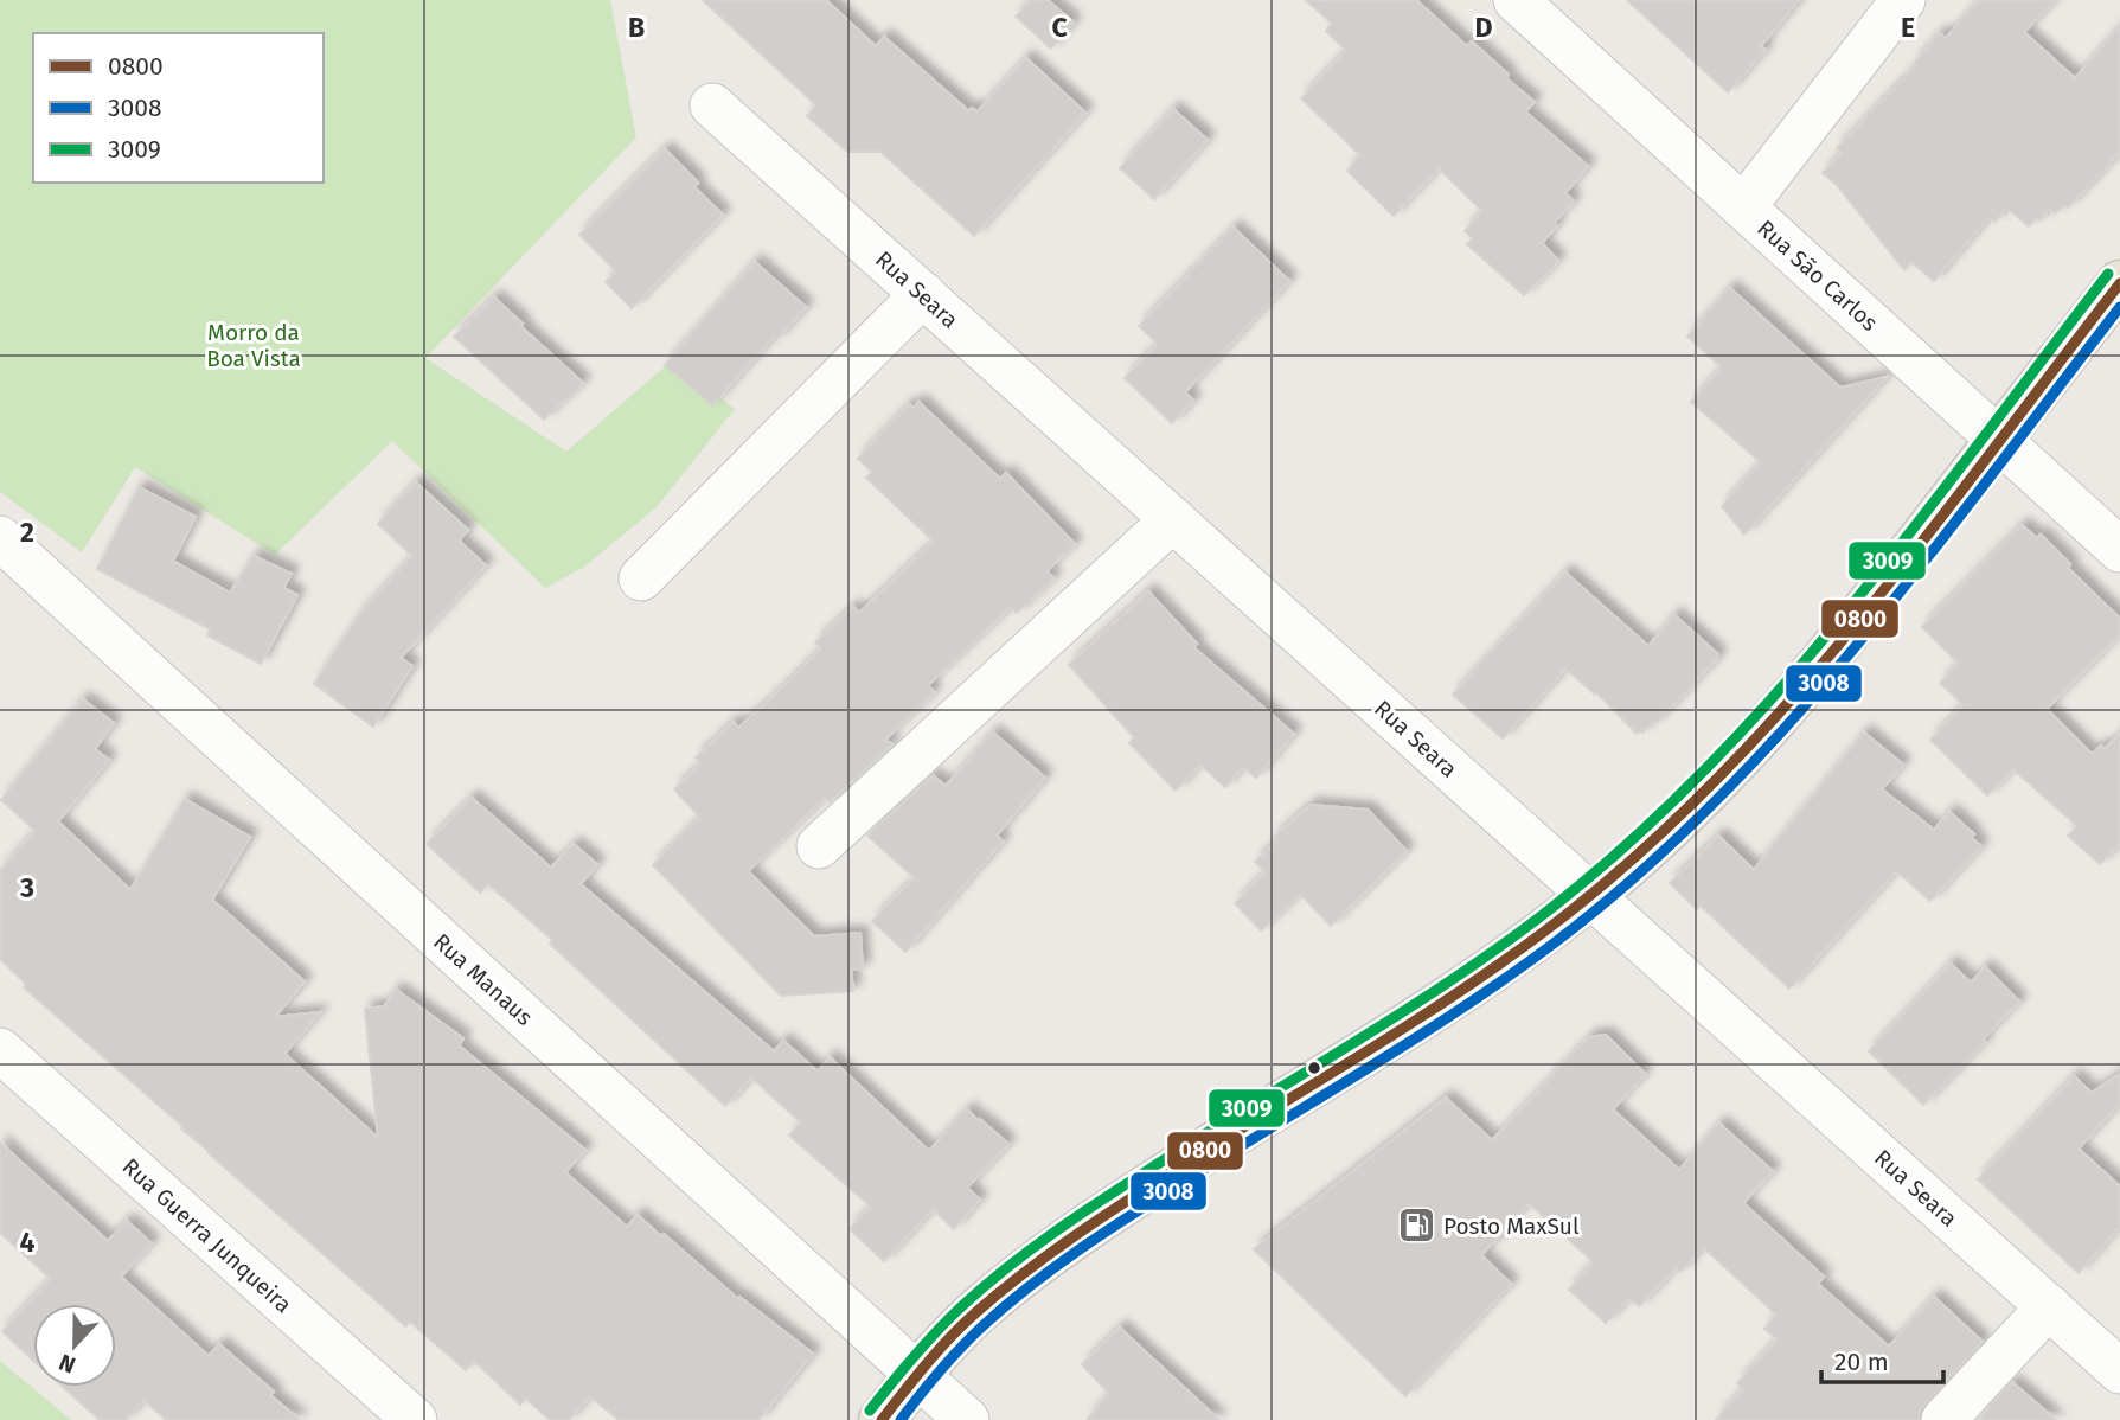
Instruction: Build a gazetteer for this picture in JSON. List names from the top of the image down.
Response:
{
  "streets": {
    "street": [
      "Rua São Carlos",
      "Rua Seara",
      "Rua Manaus",
      "Rua Guerra Junqueira"
    ]
  },
  "parks": ["Morro da Boa Vista"],
  "places": {
    "fuel station": ["Posto MaxSul"]
  },
  "lines": ["transit line 3009", "transit line 0800", "transit line 3008"],
  "legend": ["0800", "3008", "3009"],
  "scale_bar": "20 m",
  "north": "bottom",
  "grid": {
    "columns": [
      "B",
      "C",
      "D",
      "E"
    ],
    "rows": ["2", "3", "4"]
  }
}
